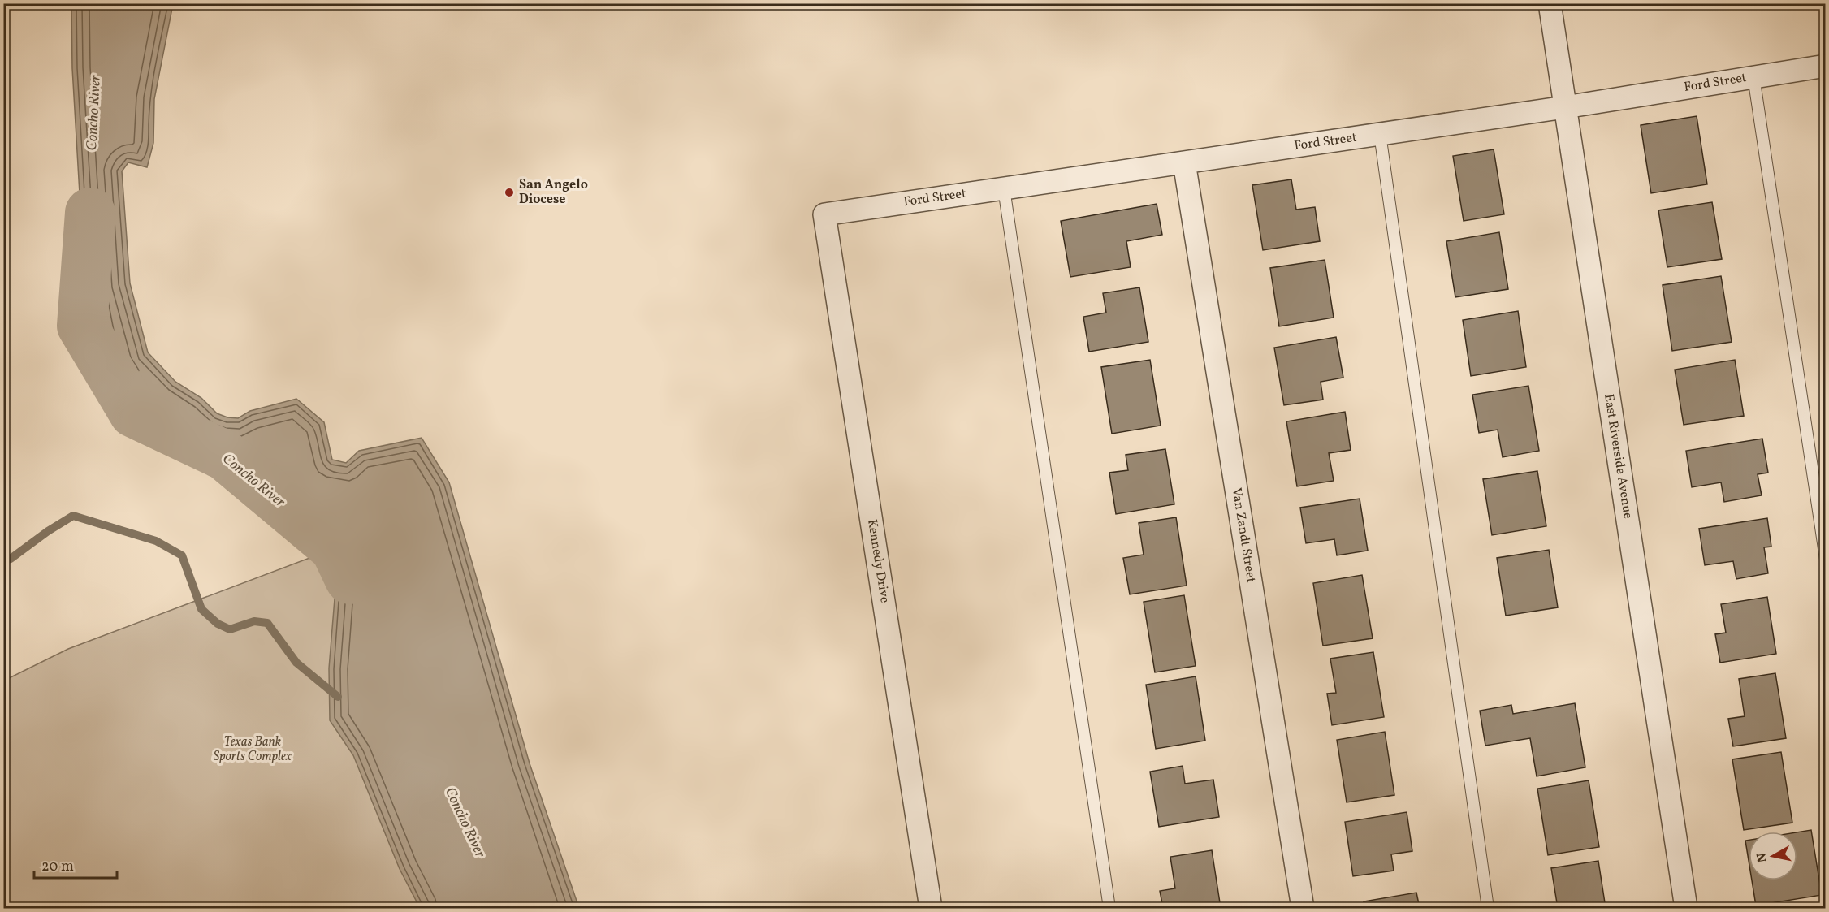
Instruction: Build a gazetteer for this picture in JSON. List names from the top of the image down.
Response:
{
  "streets": {
    "street": [
      "Ford Street",
      "East Riverside Avenue",
      "Van Zandt Street",
      "Kennedy Drive"
    ]
  },
  "crossings": [
    ["Ford Street", "East Riverside Avenue"],
    ["Ford Street", "Van Zandt Street"],
    ["Ford Street", "Kennedy Drive"]
  ],
  "water": ["Concho River"],
  "parks": ["Texas Bank Sports Complex"],
  "places": ["San Angelo Diocese"],
  "scale_bar": "20 m",
  "north": "left"
}
